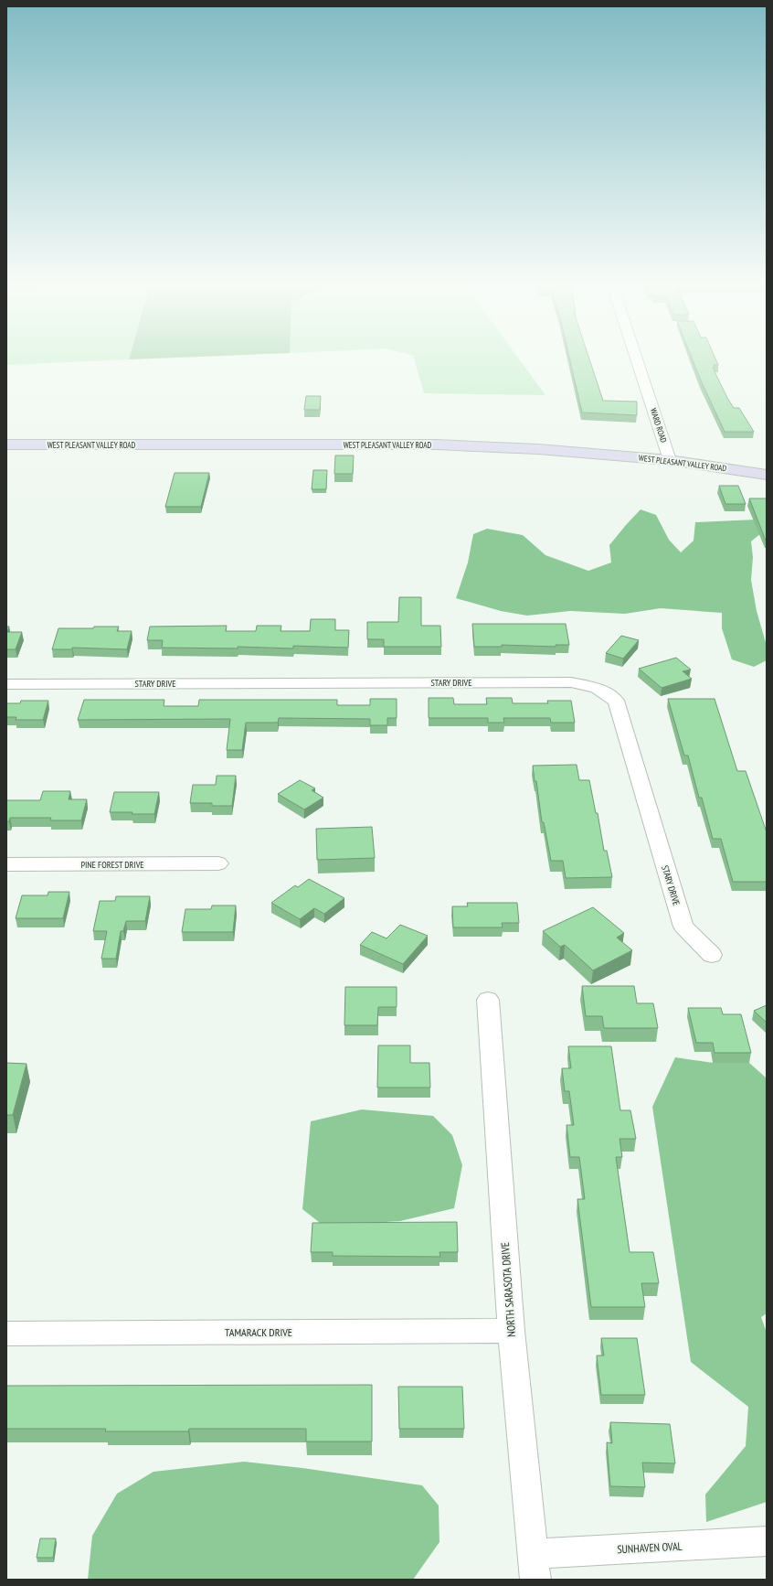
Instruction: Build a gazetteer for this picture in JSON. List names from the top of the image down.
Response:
{
  "streets": {
    "main road": ["WEST PLEASANT VALLEY ROAD"],
    "street": [
      "WARD ROAD",
      "STARY DRIVE",
      "PINE FOREST DRIVE",
      "NORTH SARASOTA DRIVE",
      "TAMARACK DRIVE",
      "SUNHAVEN OVAL"
    ]
  },
  "crossings": [
    ["WARD ROAD", "WEST PLEASANT VALLEY ROAD"],
    ["NORTH SARASOTA DRIVE", "TAMARACK DRIVE"],
    ["NORTH SARASOTA DRIVE", "SUNHAVEN OVAL"]
  ]
}
